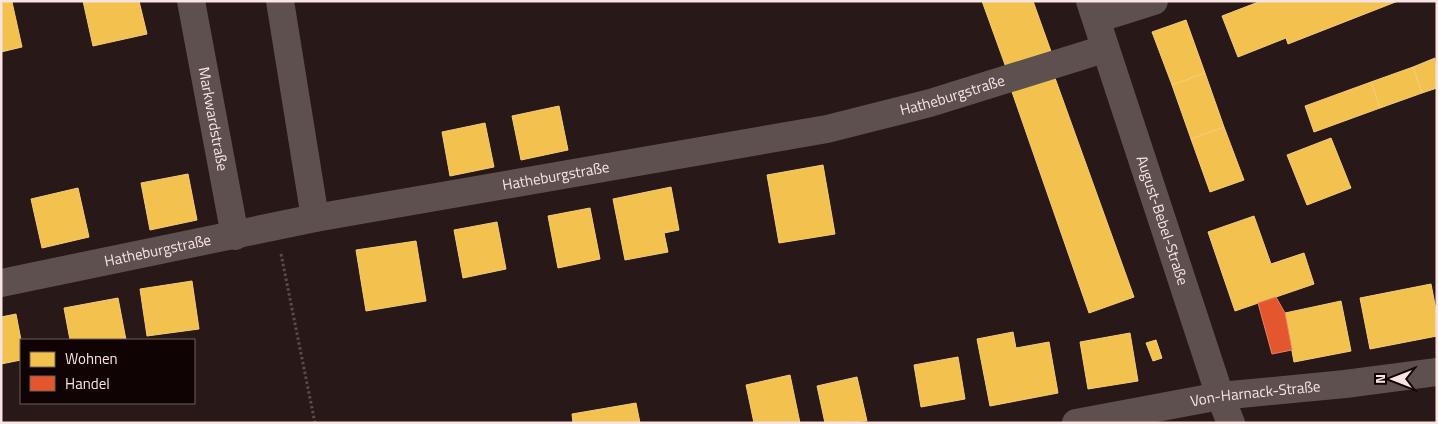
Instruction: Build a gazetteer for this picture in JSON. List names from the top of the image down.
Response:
{
  "streets": {
    "street": [
      "Hatheburgstraße",
      "Markwardstraße",
      "August-Bebel-Straße",
      "Von-Harnack-Straße"
    ]
  },
  "crossings": [
    ["Hatheburgstraße", "Markwardstraße"],
    ["Hatheburgstraße", "August-Bebel-Straße"],
    ["August-Bebel-Straße", "Von-Harnack-Straße"]
  ],
  "legend": ["Wohnen", "Handel"],
  "north": "left"
}
